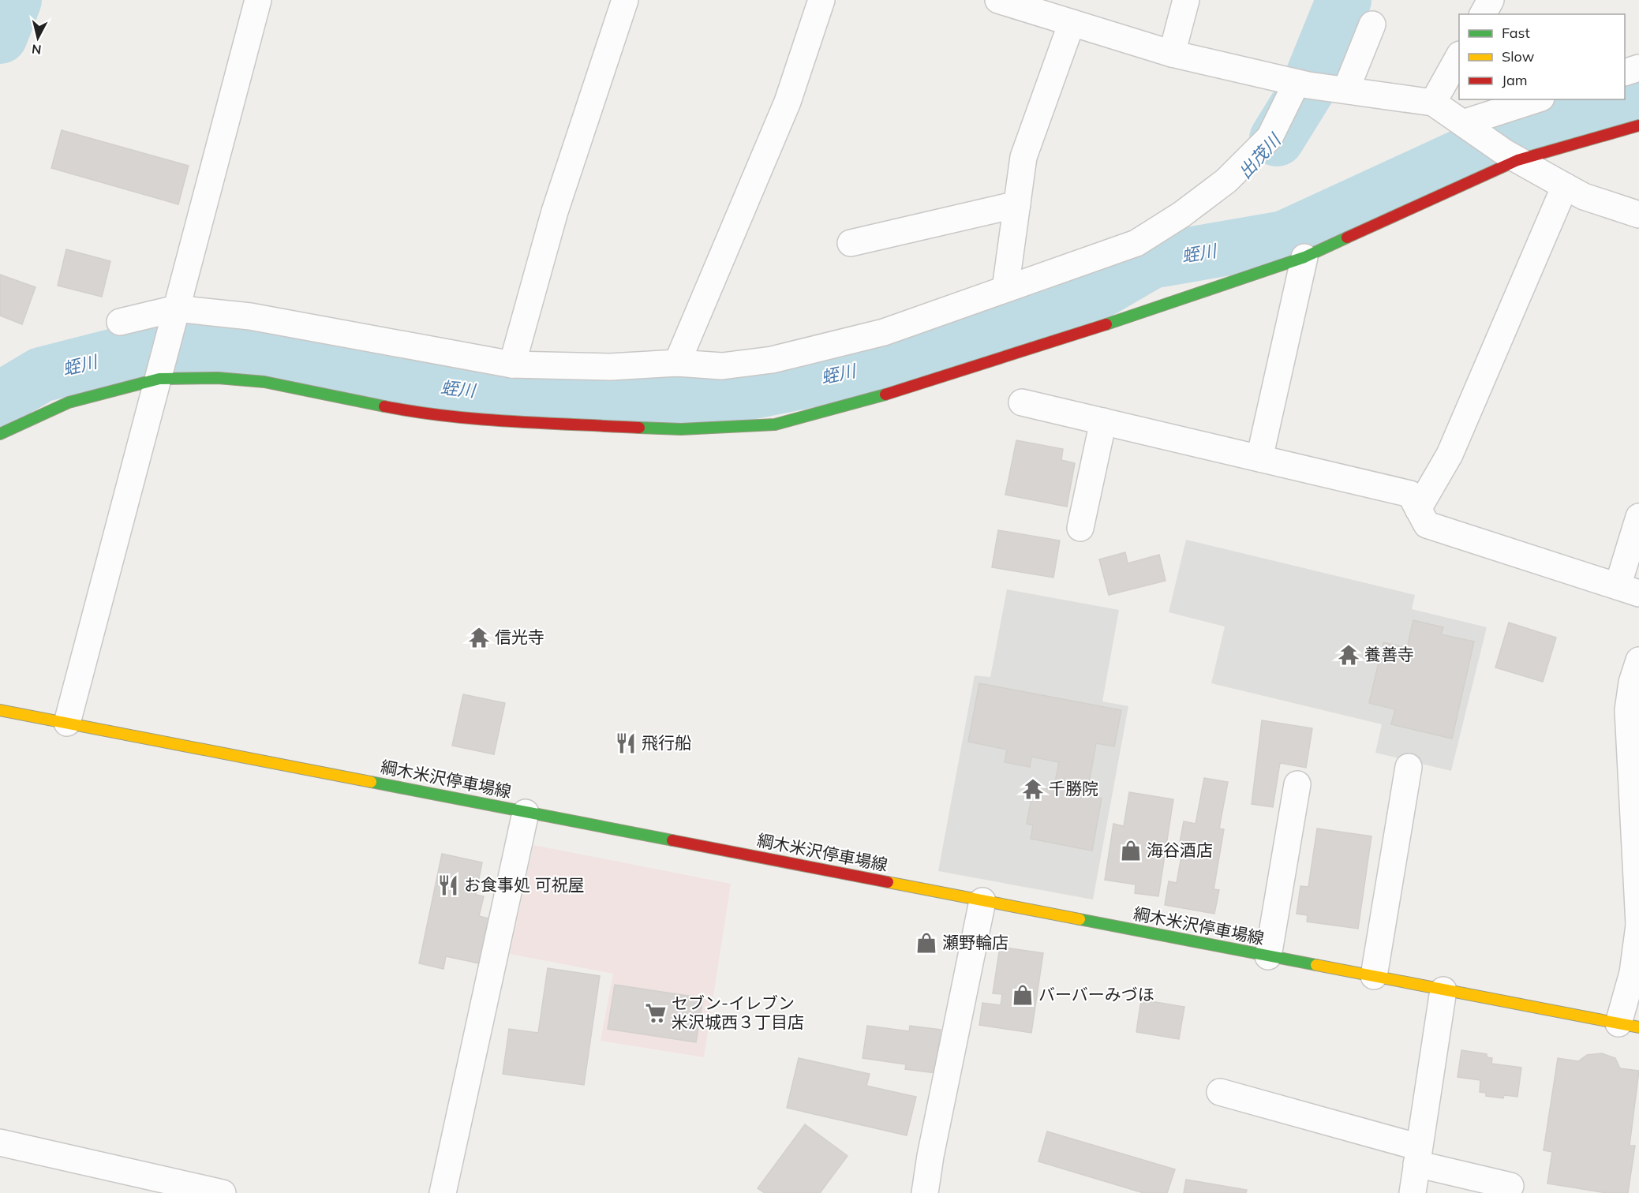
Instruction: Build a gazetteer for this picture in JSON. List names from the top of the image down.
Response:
{
  "streets": {
    "street": ["綱木米沢停車場線"]
  },
  "water": ["出茂川", "蛭川"],
  "places": {
    "temple": ["信光寺", "養善寺", "千勝院"],
    "restaurant": ["飛行船", "お食事処 可祝屋"],
    "shop": ["海谷酒店", "瀬野輪店", "バーバーみづほ"],
    "supermarket": ["セブン-イレブン 米沢城西３丁目店"]
  },
  "legend": ["Fast", "Slow", "Jam"],
  "north": "bottom"
}
